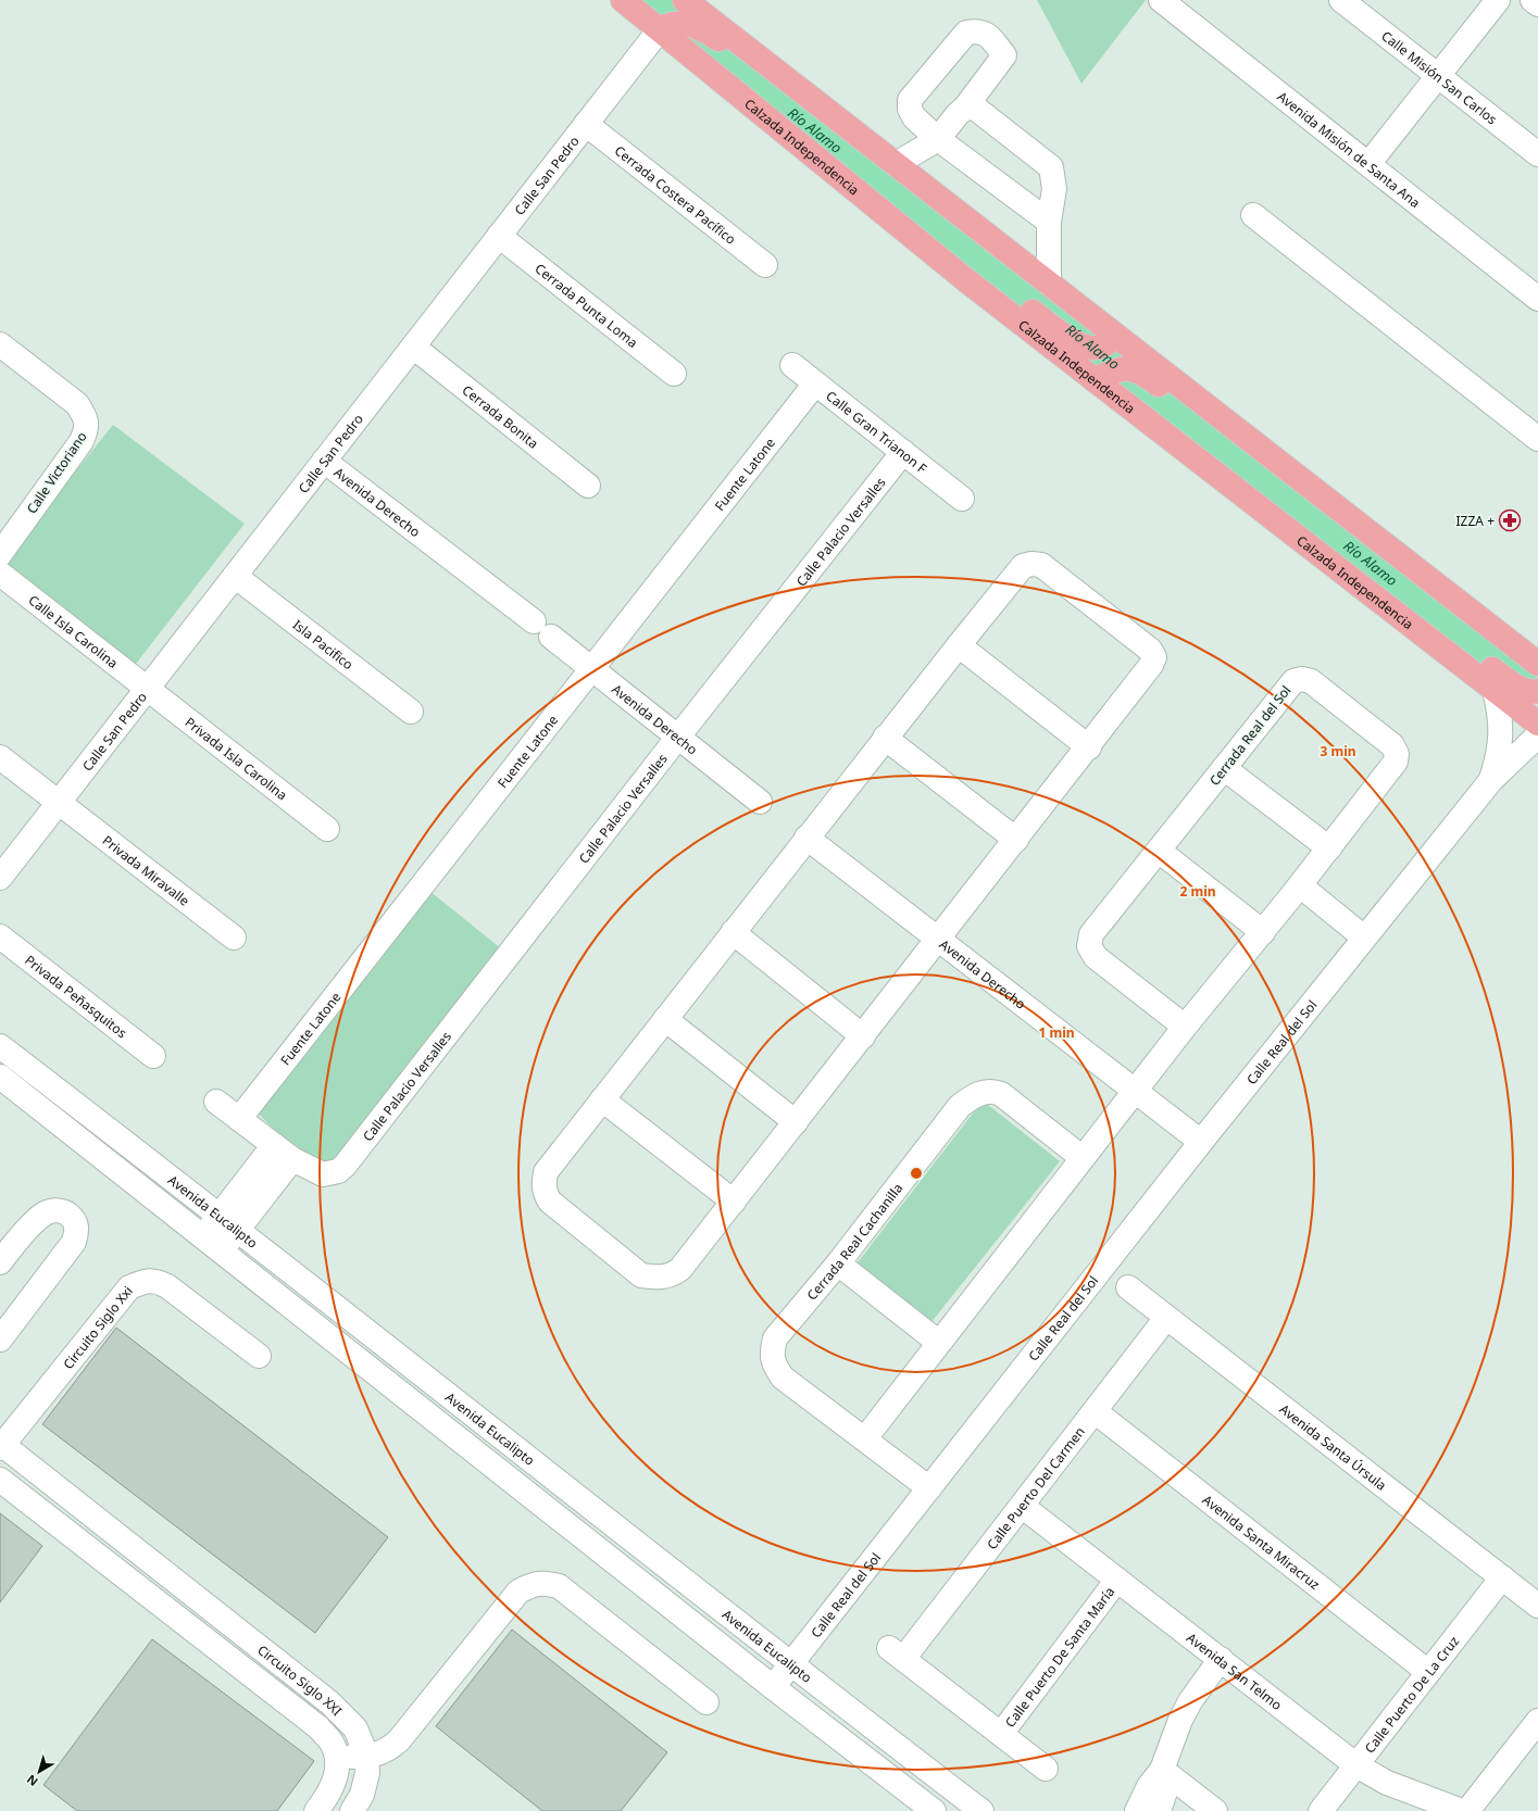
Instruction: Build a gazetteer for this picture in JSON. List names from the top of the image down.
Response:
{
  "streets": {
    "main road": ["Calzada Independencia"],
    "street": [
      "Calle Misión San Carlos",
      "Avenida Misión de Santa Ana",
      "Calle San Pedro",
      "Cerrada Costera Pacífico",
      "Cerrada Punta Loma",
      "Cerrada Bonita",
      "Calle Gran Trianon F",
      "Calle Victoriano",
      "Fuente Latone",
      "Avenida Derecho",
      "Calle Palacio Versalles",
      "Calle Isla Carolina",
      "Isla Pacifico",
      "Cerrada Real del Sol",
      "Privada Isla Carolina",
      "Privada Miravalle",
      "Privada Peñasquitos",
      "Calle Real del Sol",
      "Avenida Eucalipto",
      "Cerrada Real Cachanilla",
      "Circuito Siglo Xxi",
      "Avenida Santa Úrsula",
      "Calle Puerto Del Carmen",
      "Avenida Santa Miracruz",
      "Calle Puerto De Santa María",
      "Avenida San Telmo",
      "Circuito Siglo XXI",
      "Calle Puerto De La Cruz"
    ]
  },
  "crossings": [
    ["Calzada Independencia", "Calle San Pedro"],
    ["Calzada Independencia", "Calle Real del Sol"],
    ["Calle San Pedro", "Cerrada Costera Pacífico"],
    ["Calle San Pedro", "Cerrada Punta Loma"],
    ["Calle San Pedro", "Cerrada Bonita"],
    ["Calle San Pedro", "Avenida Derecho"],
    ["Calle San Pedro", "Calle Isla Carolina"],
    ["Calle San Pedro", "Isla Pacifico"],
    ["Calle San Pedro", "Privada Isla Carolina"],
    ["Calle San Pedro", "Privada Miravalle"],
    ["Calle Gran Trianon F", "Fuente Latone"],
    ["Calle Gran Trianon F", "Calle Palacio Versalles"],
    ["Fuente Latone", "Avenida Derecho"],
    ["Avenida Derecho", "Calle Palacio Versalles"],
    ["Avenida Derecho", "Cerrada Real del Sol"],
    ["Avenida Derecho", "Calle Real del Sol"],
    ["Calle Isla Carolina", "Privada Isla Carolina"],
    ["Calle Real del Sol", "Avenida Eucalipto"],
    ["Calle Real del Sol", "Cerrada Real Cachanilla"],
    ["Circuito Siglo Xxi", "Circuito Siglo XXI"],
    ["Avenida Santa Úrsula", "Calle Puerto Del Carmen"],
    ["Avenida Santa Úrsula", "Calle Puerto De La Cruz"],
    ["Calle Puerto Del Carmen", "Avenida Santa Miracruz"],
    ["Calle Puerto Del Carmen", "Calle Puerto De Santa María"],
    ["Calle Puerto Del Carmen", "Avenida San Telmo"],
    ["Avenida Santa Miracruz", "Calle Puerto De La Cruz"],
    ["Calle Puerto De Santa María", "Avenida San Telmo"],
    ["Avenida San Telmo", "Calle Puerto De La Cruz"]
  ],
  "water": ["Río Alamo"],
  "places": {
    "pharmacy": ["IZZA +"]
  },
  "north": "bottom left",
  "rings": ["3 min", "2 min", "1 min"]
}
